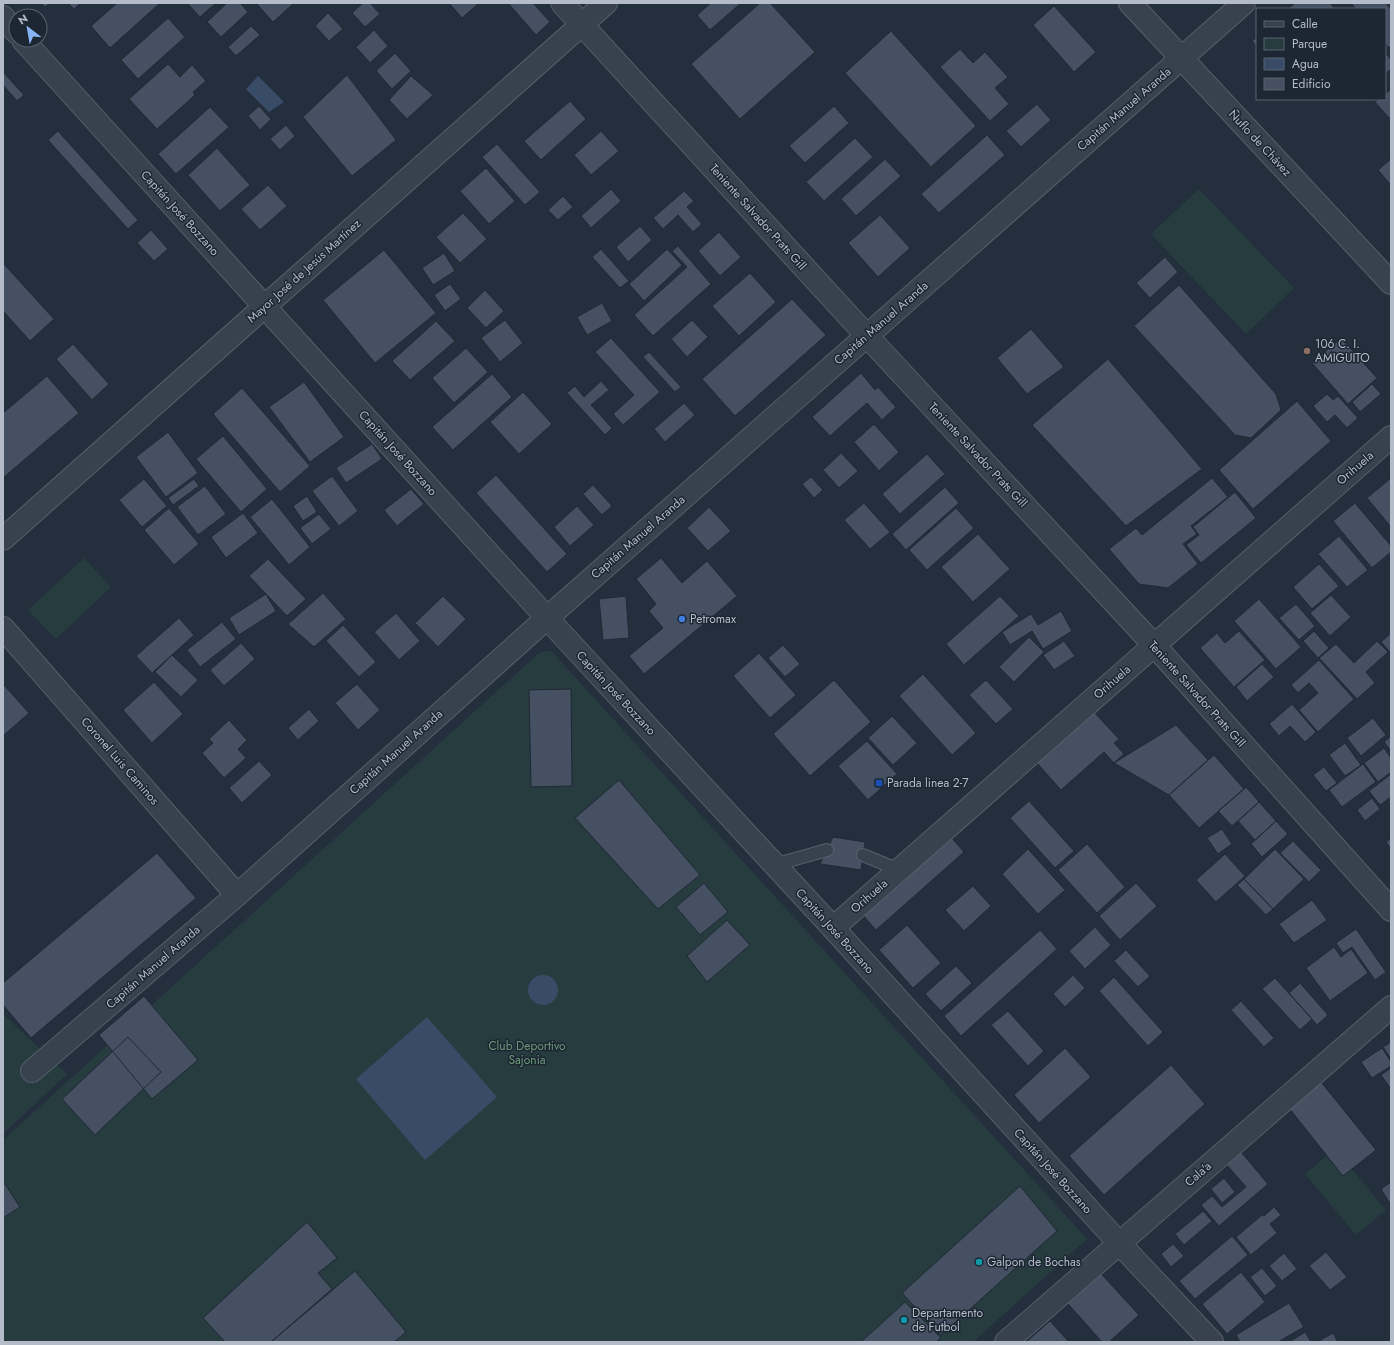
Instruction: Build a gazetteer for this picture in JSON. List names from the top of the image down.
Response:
{
  "streets": {
    "street": [
      "Capitán Manuel Aranda",
      "Ñuflo de Chávez",
      "Capitán José Bozzano",
      "Teniente Salvador Prats Gill",
      "Mayor José de Jesús Martínez",
      "Orihuela",
      "Coronel Luis Caminos",
      "Cala'a"
    ]
  },
  "crossings": [
    ["Capitán Manuel Aranda", "Ñuflo de Chávez"],
    ["Capitán Manuel Aranda", "Capitán José Bozzano"],
    ["Capitán Manuel Aranda", "Teniente Salvador Prats Gill"],
    ["Capitán Manuel Aranda", "Coronel Luis Caminos"],
    ["Capitán José Bozzano", "Mayor José de Jesús Martínez"],
    ["Capitán José Bozzano", "Orihuela"],
    ["Capitán José Bozzano", "Cala'a"],
    ["Teniente Salvador Prats Gill", "Mayor José de Jesús Martínez"],
    ["Teniente Salvador Prats Gill", "Orihuela"]
  ],
  "parks": ["Club Deportivo Sajonia"],
  "places": {
    "other": [
      "106 C. I. AMIGUITO",
      "Petromax",
      "Galpon de Bochas",
      "Departamento de Futbol"
    ],
    "transit": ["Parada linea 2-7"]
  },
  "legend": [
    "Calle",
    "Parque",
    "Agua",
    "Edificio"
  ],
  "north": "top left"
}
